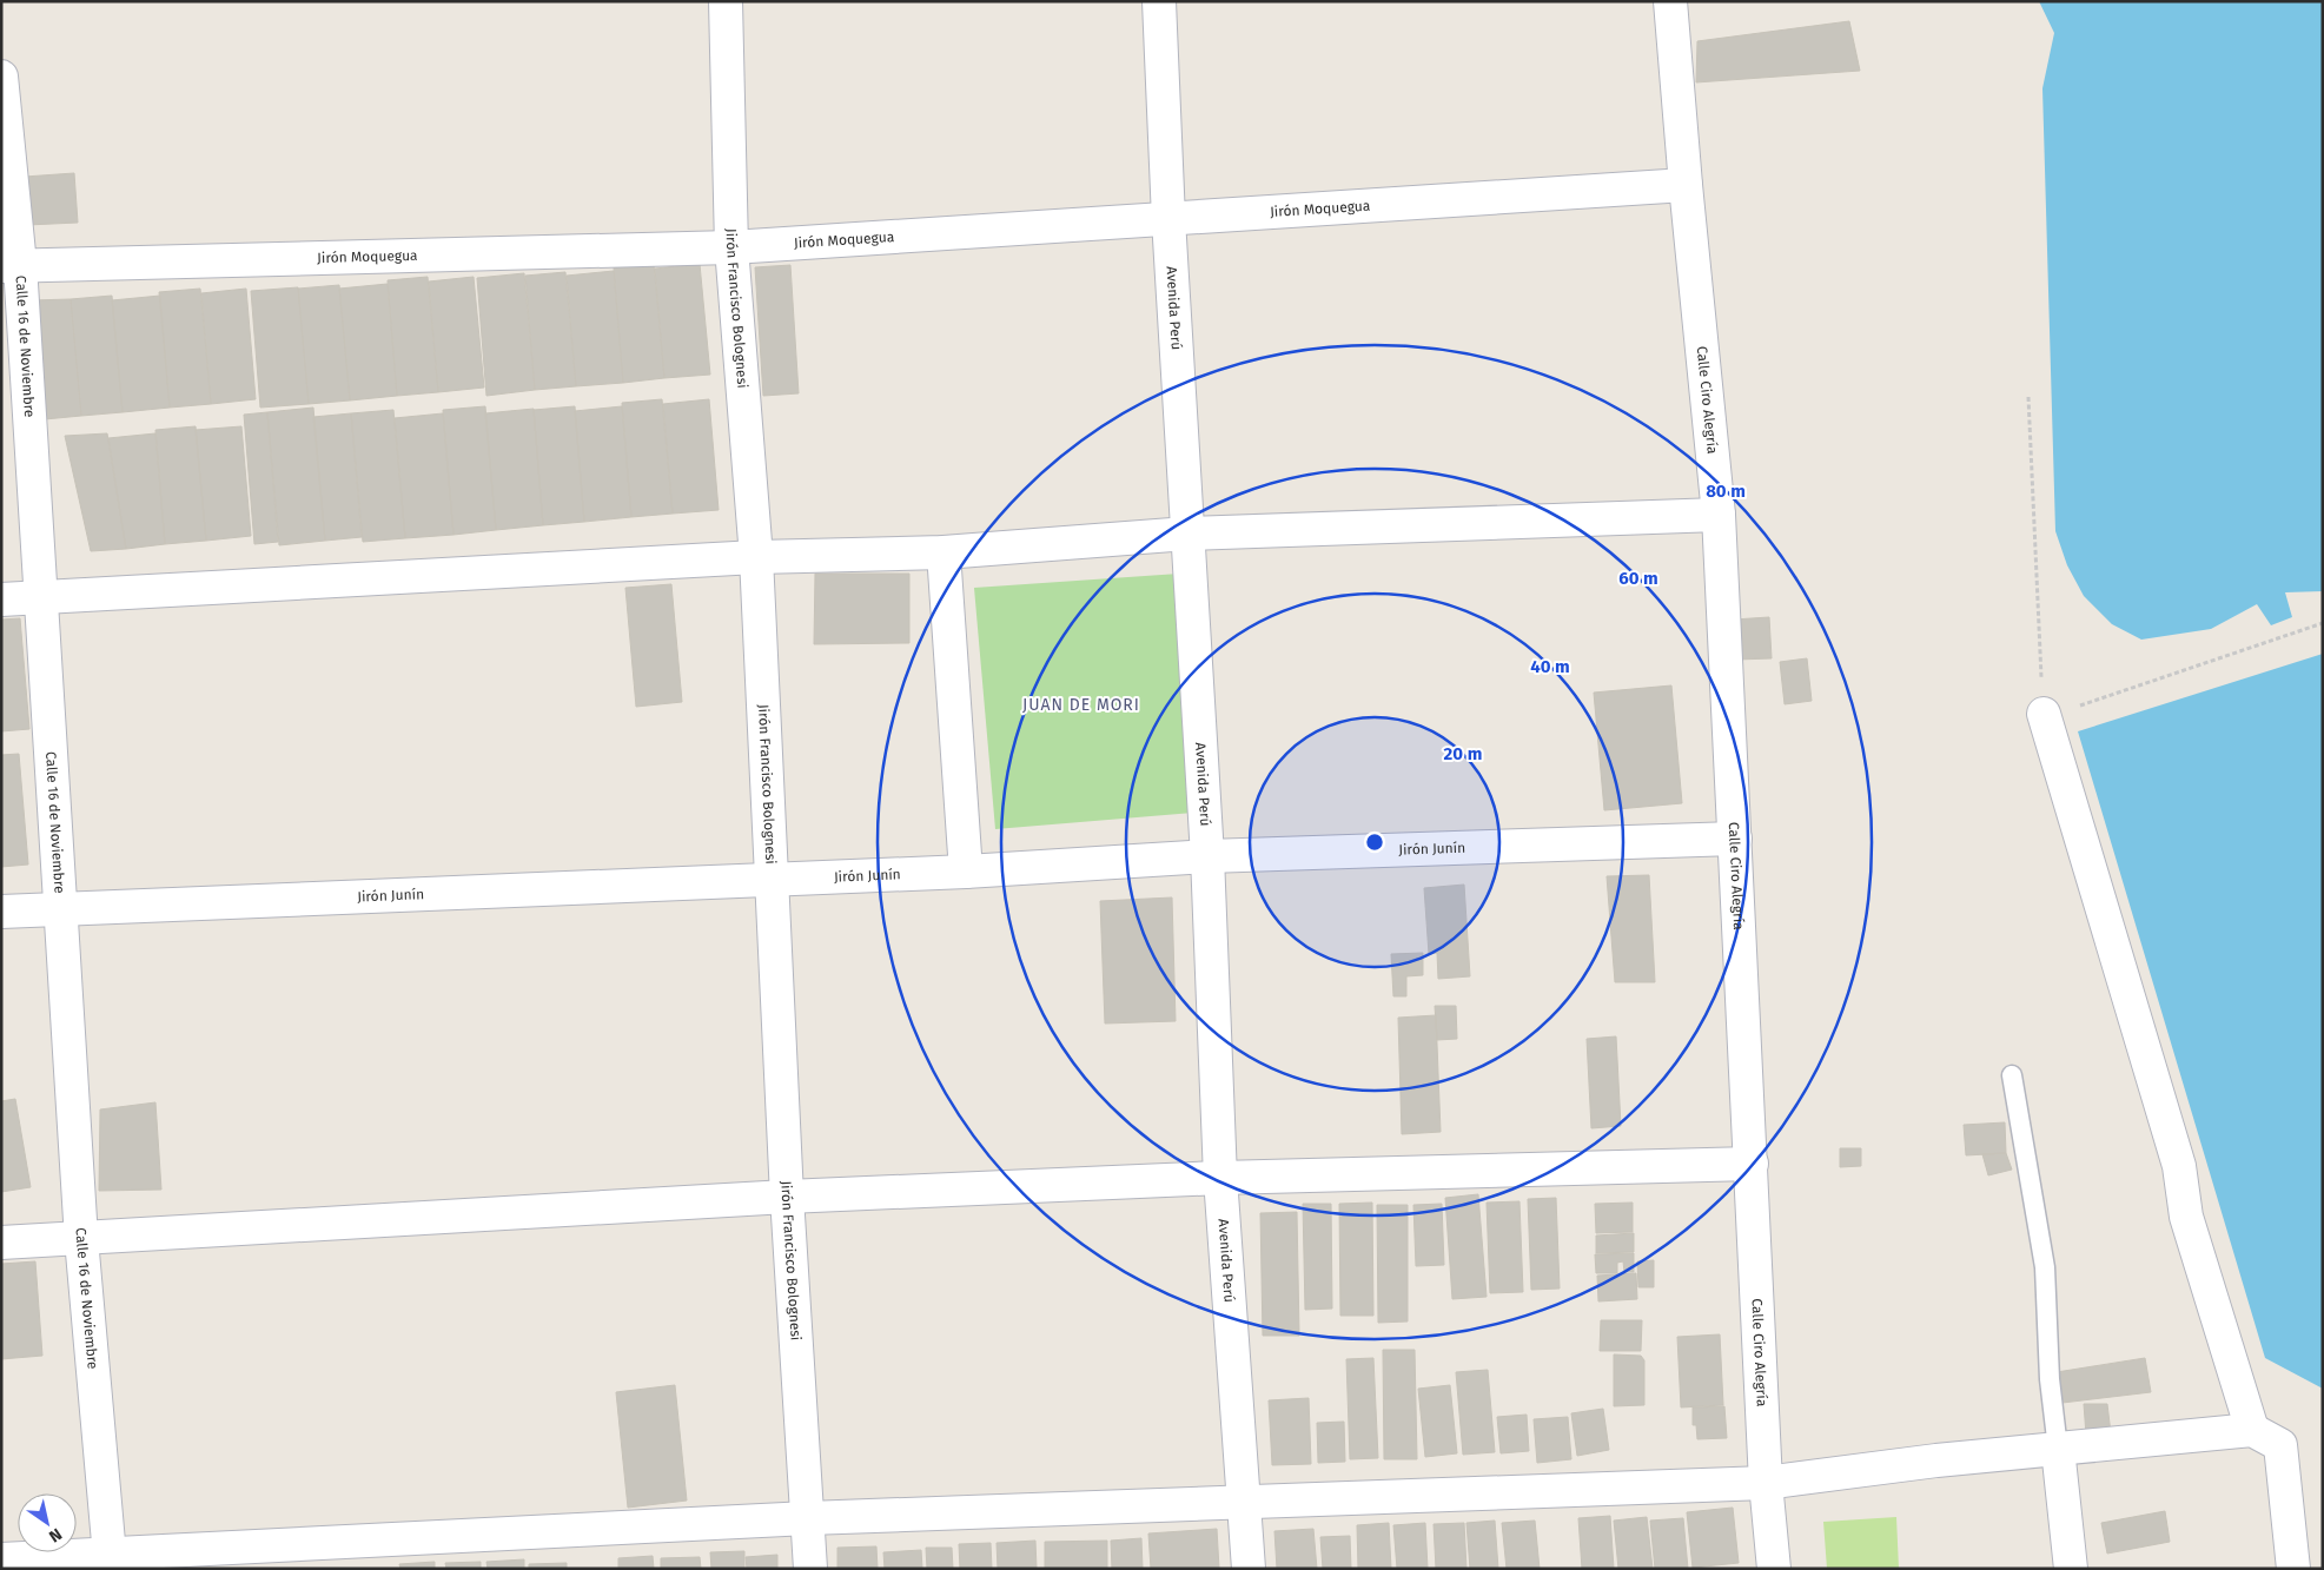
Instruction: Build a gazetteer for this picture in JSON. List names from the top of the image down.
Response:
{
  "streets": {
    "street": [
      "Jirón Moquegua",
      "Jirón Francisco Bolognesi",
      "Avenida Perú",
      "Calle 16 de Noviembre",
      "Calle Ciro Alegría",
      "Jirón Junín"
    ]
  },
  "crossings": [
    ["Jirón Moquegua", "Jirón Francisco Bolognesi"],
    ["Jirón Moquegua", "Avenida Perú"],
    ["Jirón Moquegua", "Calle 16 de Noviembre"],
    ["Jirón Moquegua", "Calle Ciro Alegría"],
    ["Jirón Francisco Bolognesi", "Jirón Junín"],
    ["Avenida Perú", "Jirón Junín"],
    ["Calle 16 de Noviembre", "Jirón Junín"],
    ["Calle Ciro Alegría", "Jirón Junín"]
  ],
  "districts": ["JUAN DE MORI"],
  "north": "bottom right",
  "rings": [
    "80 m",
    "60 m",
    "40 m",
    "20 m"
  ]
}
